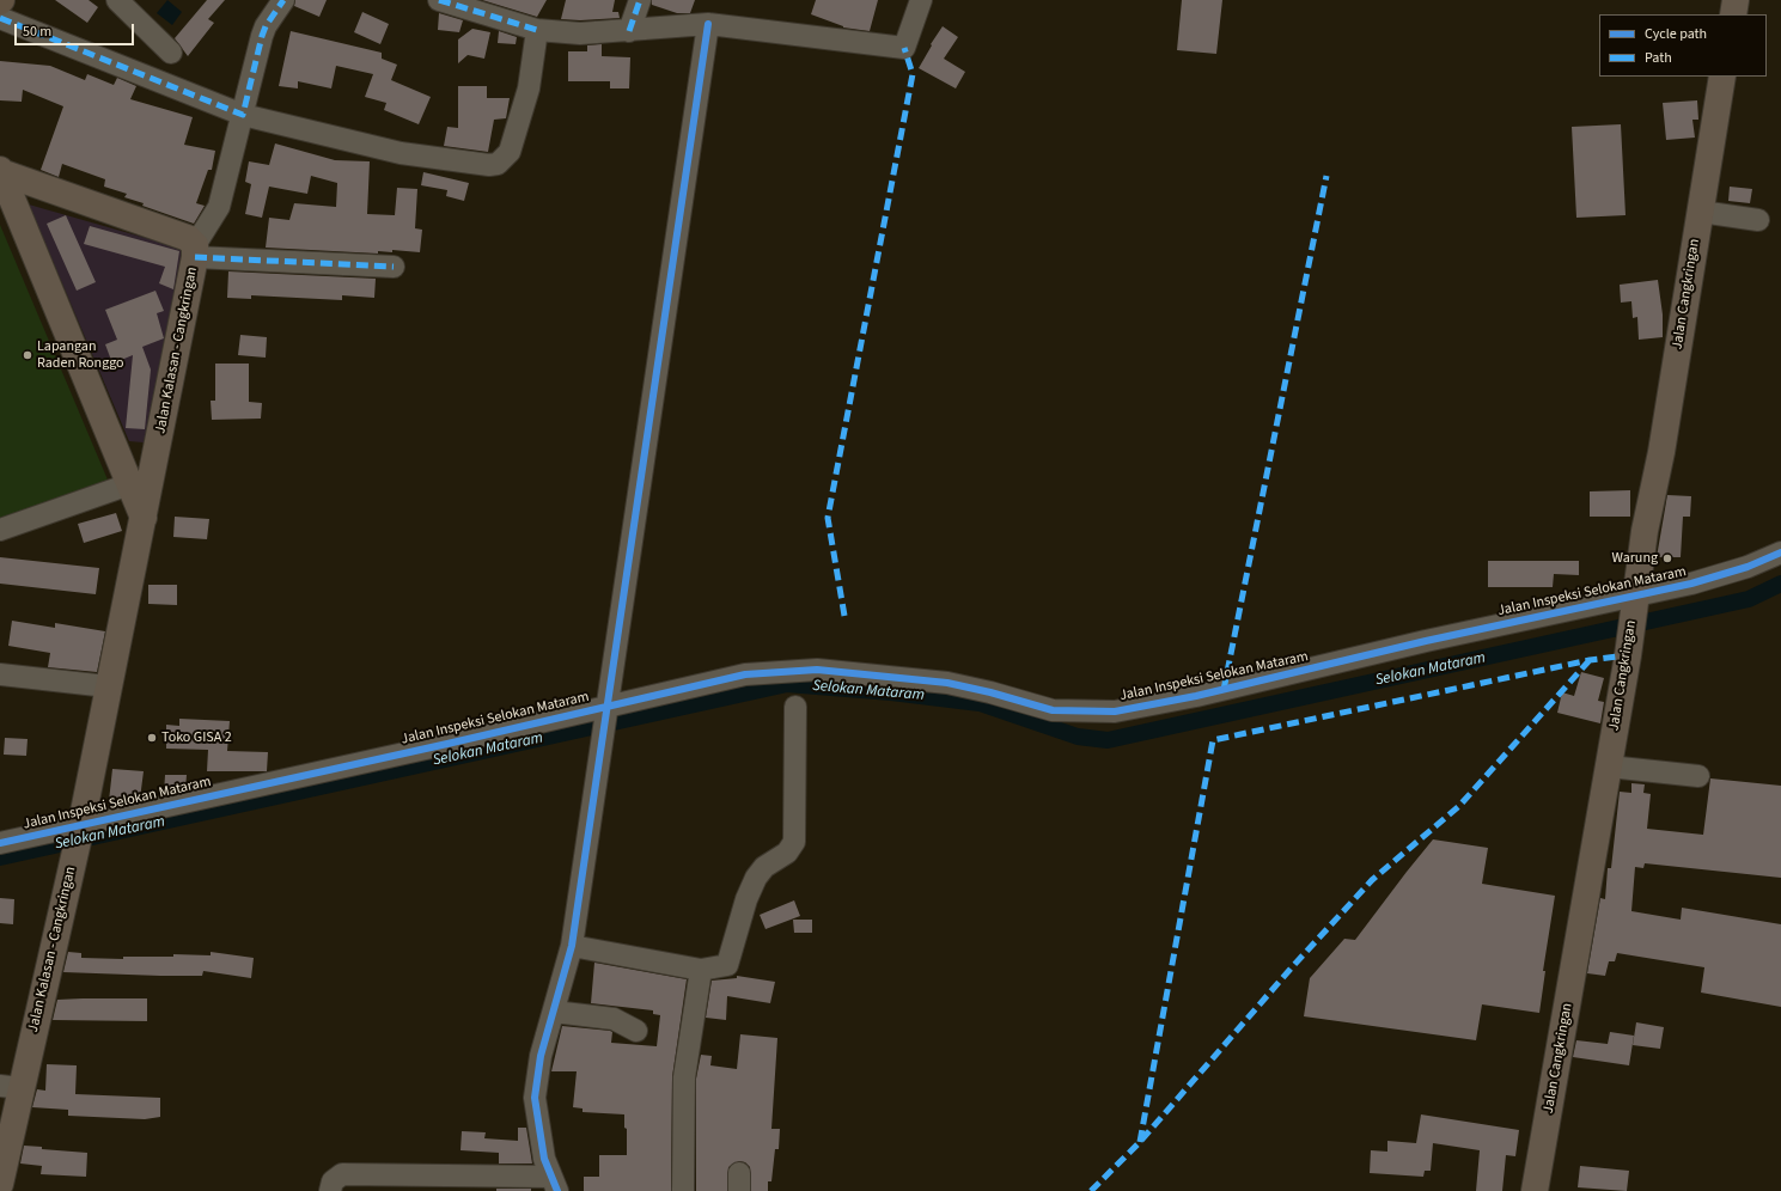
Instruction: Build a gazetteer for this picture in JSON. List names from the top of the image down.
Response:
{
  "streets": {
    "main road": ["Jalan Cangkringan", "Jalan Kalasan - Cangkringan"],
    "street": ["Jalan Inspeksi Selokan Mataram"]
  },
  "crossings": [
    ["Jalan Cangkringan", "Jalan Inspeksi Selokan Mataram"],
    ["Jalan Kalasan - Cangkringan", "Jalan Inspeksi Selokan Mataram"]
  ],
  "water": ["Selokan Mataram"],
  "places": ["Lapangan Raden Ronggo", "Warung", "Toko GISA 2"],
  "legend": ["Cycle path", "Path"],
  "scale_bar": "50 m"
}
